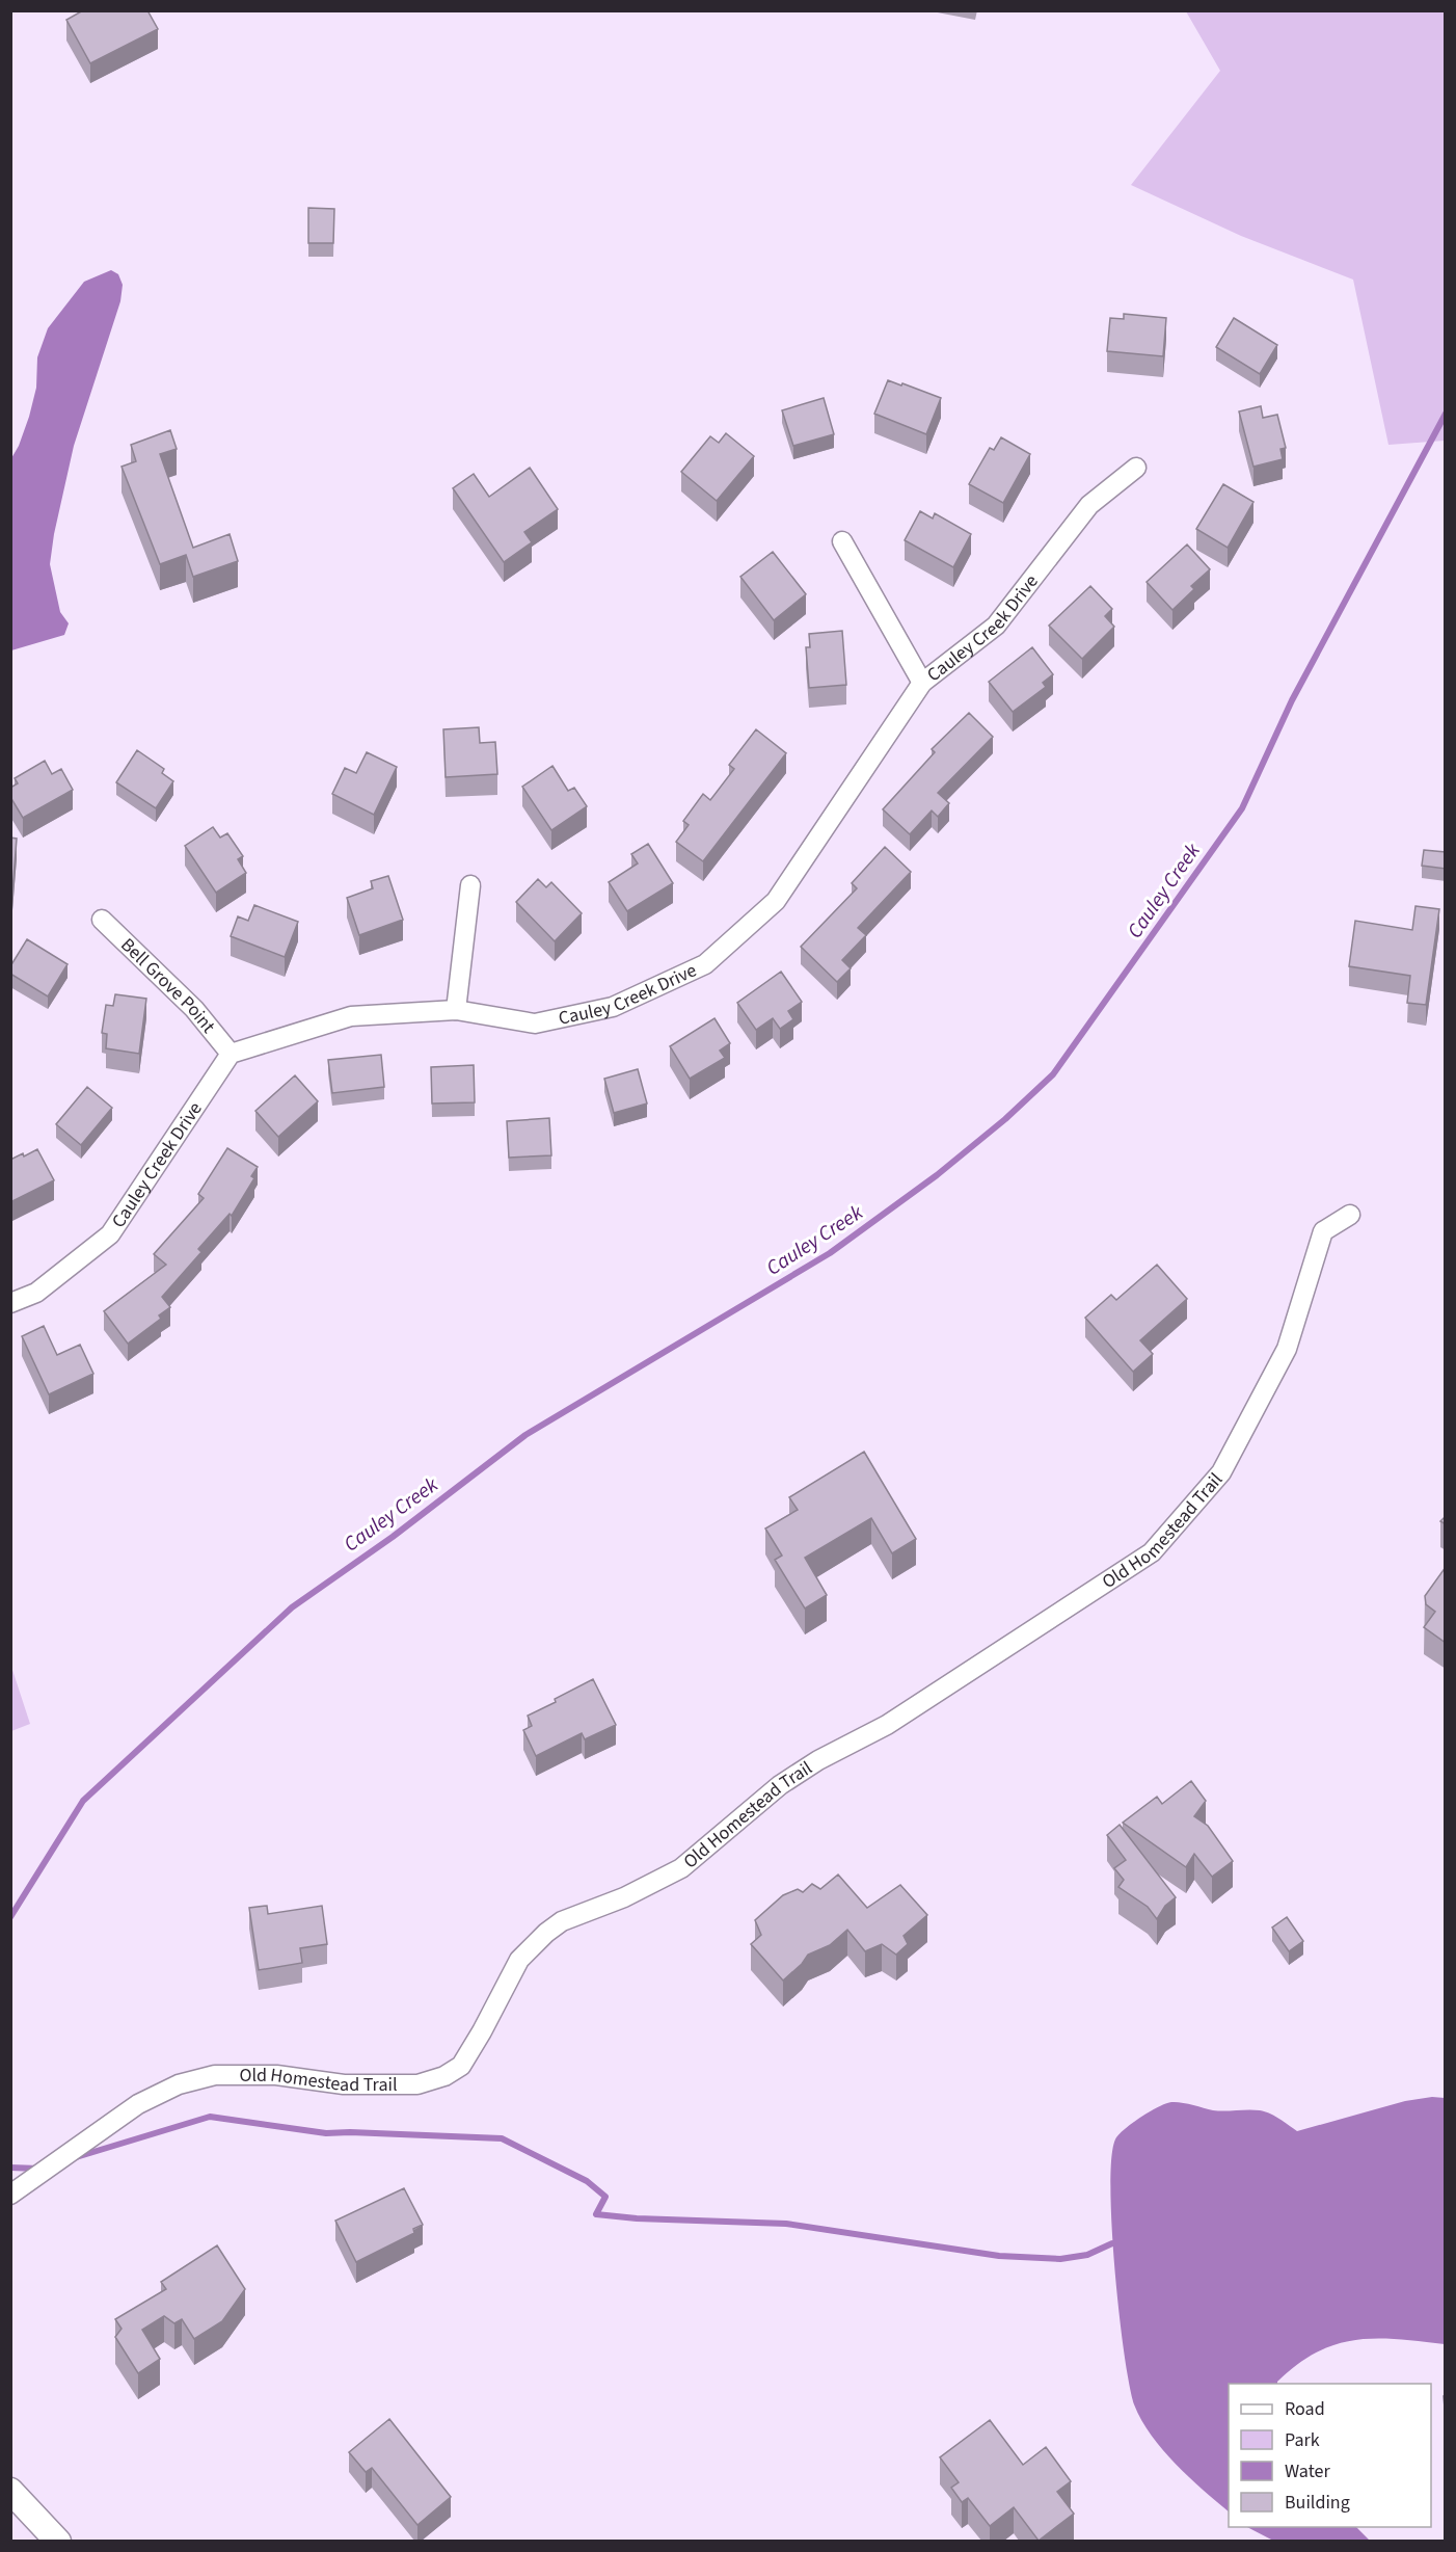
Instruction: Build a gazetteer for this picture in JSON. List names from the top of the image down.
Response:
{
  "streets": {
    "street": ["Cauley Creek Drive", "Bell Grove Point", "Old Homestead Trail"]
  },
  "crossings": [
    ["Cauley Creek Drive", "Bell Grove Point"]
  ],
  "water": ["Cauley Creek"],
  "legend": [
    "Road",
    "Park",
    "Water",
    "Building"
  ]
}
